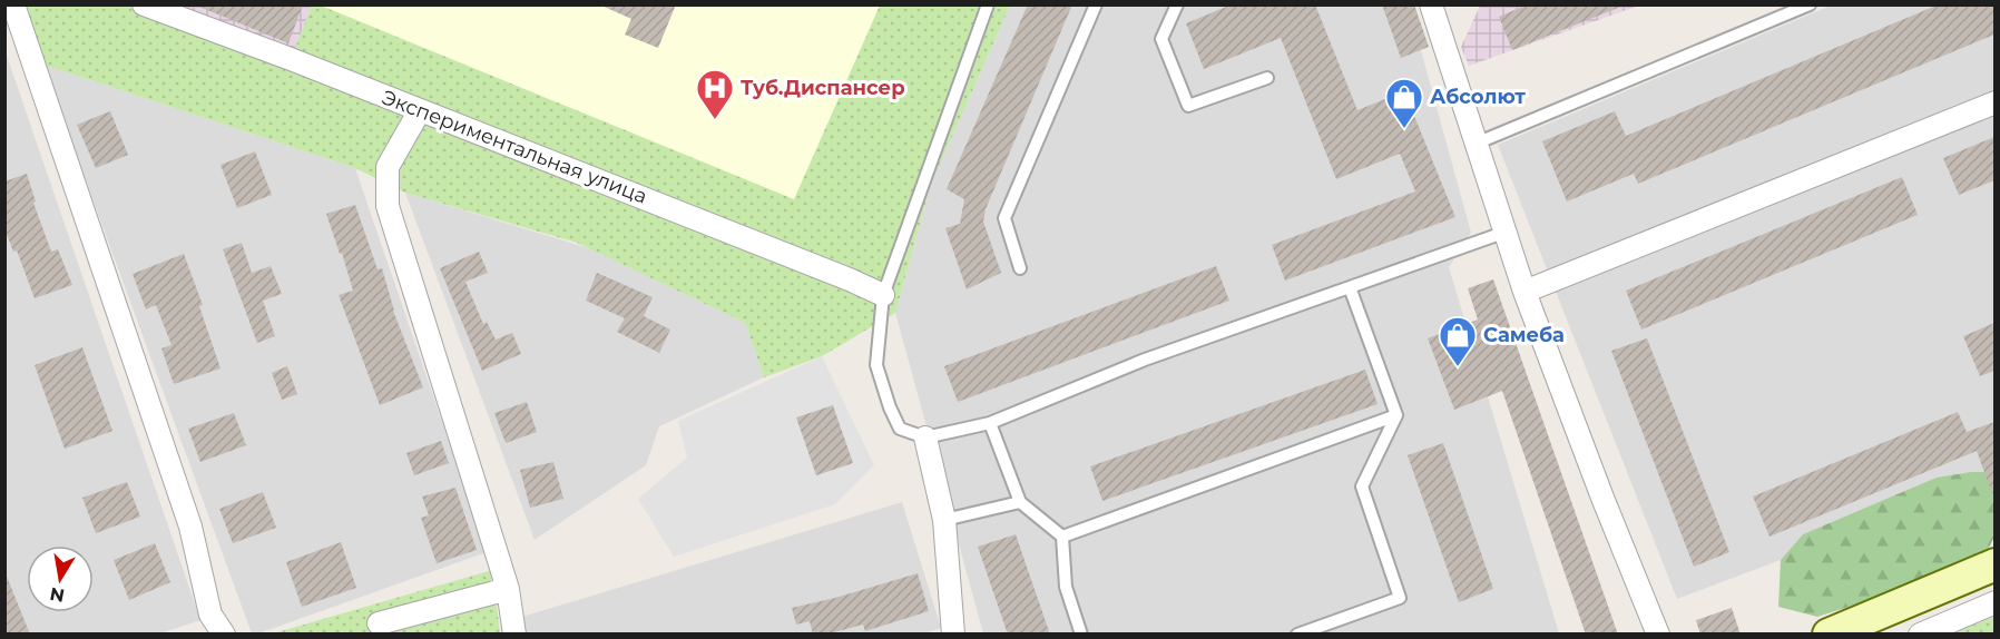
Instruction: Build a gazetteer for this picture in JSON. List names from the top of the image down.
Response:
{
  "streets": {
    "street": ["Экспериментальная улица"]
  },
  "places": {
    "hospital": ["Туб.Диспансер"],
    "shop": ["Абсолют", "Самеба"]
  },
  "north": "bottom"
}
